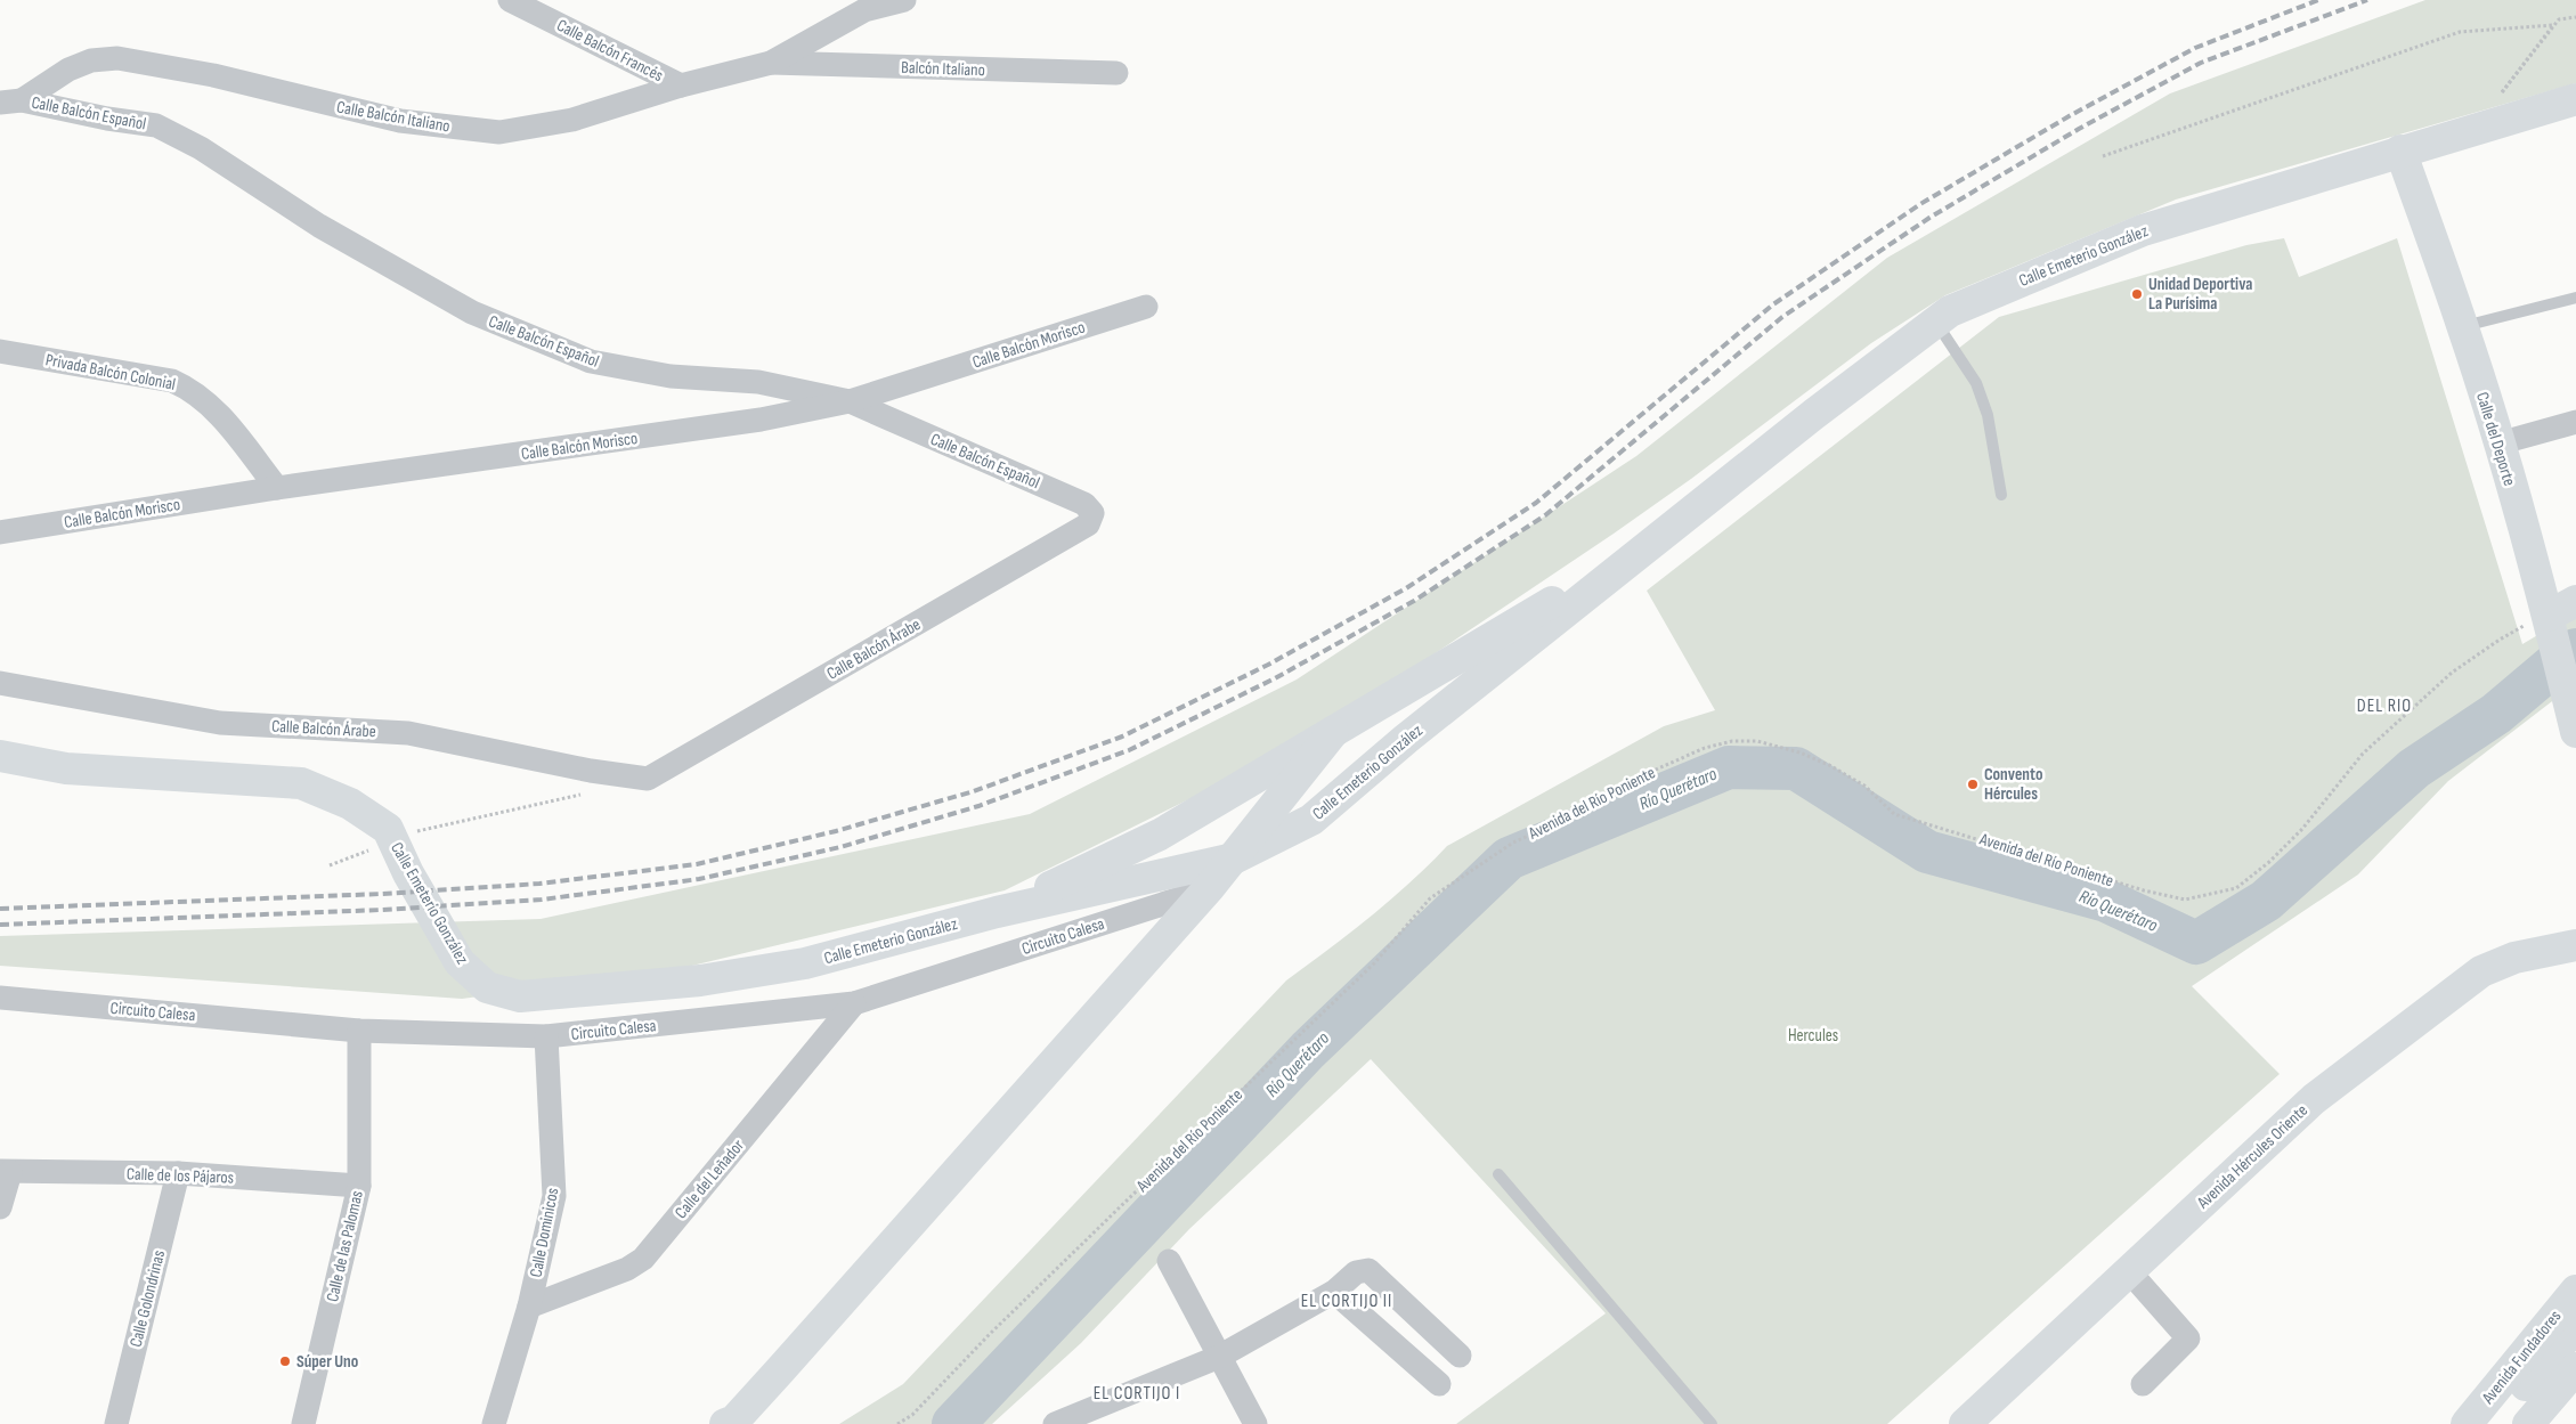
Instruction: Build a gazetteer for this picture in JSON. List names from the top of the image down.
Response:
{
  "streets": {
    "street": [
      "Calle Balcón Francés",
      "Balcón Italiano",
      "Calle Balcón Español",
      "Calle Balcón Italiano",
      "Calle Emeterio González",
      "Calle Balcón Morisco",
      "Privada Balcón Colonial",
      "Calle del Deporte",
      "Calle Balcón Árabe",
      "Circuito Calesa",
      "Avenida Hércules Oriente",
      "Calle de los Pájaros",
      "Calle del Leñador",
      "Calle Dominicos",
      "Calle de las Palomas",
      "Calle Golondrinas",
      "Avenida Fundadores"
    ],
    "path": ["Avenida del Río Poniente"]
  },
  "crossings": [
    ["Calle Balcón Francés", "Calle Balcón Italiano"],
    ["Balcón Italiano", "Calle Balcón Italiano"],
    ["Calle Balcón Español", "Calle Balcón Italiano"],
    ["Calle Balcón Español", "Calle Balcón Morisco"],
    ["Calle Balcón Español", "Calle Balcón Árabe"],
    ["Calle Emeterio González", "Calle del Deporte"],
    ["Calle Balcón Morisco", "Privada Balcón Colonial"],
    ["Calle del Deporte", "Avenida del Río Poniente"],
    ["Circuito Calesa", "Calle del Leñador"],
    ["Circuito Calesa", "Calle Dominicos"],
    ["Circuito Calesa", "Calle de las Palomas"],
    ["Calle de los Pájaros", "Calle de las Palomas"],
    ["Calle de los Pájaros", "Calle Golondrinas"],
    ["Calle del Leñador", "Calle Dominicos"]
  ],
  "districts": ["DEL RIO", "EL CORTIJO II", "EL CORTIJO I"],
  "water": ["Río Querétaro"],
  "parks": ["Hercules"],
  "places": ["Unidad Deportiva La Purísima", "Convento Hércules", "Súper Uno"]
}
